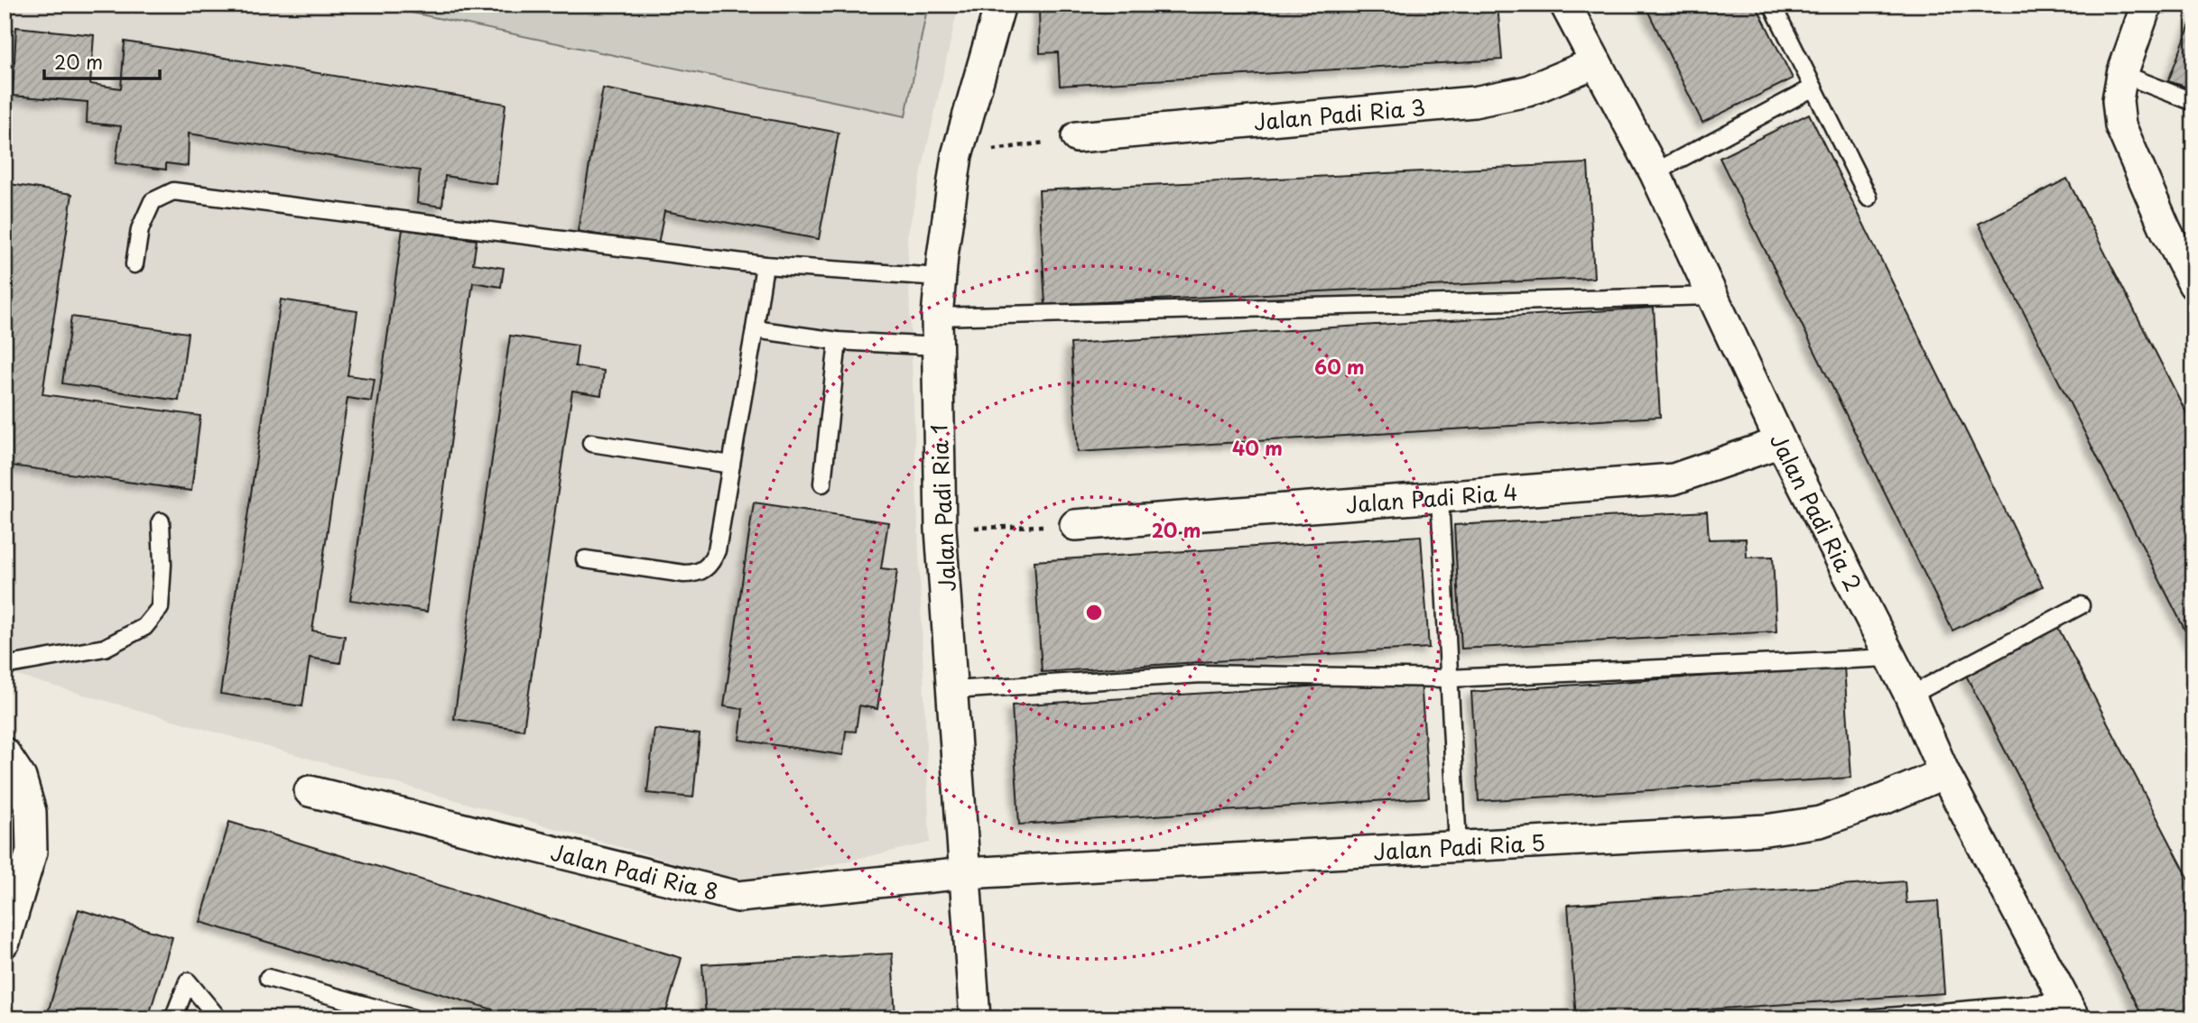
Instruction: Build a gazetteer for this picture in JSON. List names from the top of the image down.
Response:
{
  "streets": {
    "street": [
      "Jalan Padi Ria 3",
      "Jalan Padi Ria 4",
      "Jalan Padi Ria 1",
      "Jalan Padi Ria 2",
      "Jalan Padi Ria 5",
      "Jalan Padi Ria 8"
    ]
  },
  "crossings": [
    ["Jalan Padi Ria 3", "Jalan Padi Ria 2"],
    ["Jalan Padi Ria 4", "Jalan Padi Ria 2"],
    ["Jalan Padi Ria 1", "Jalan Padi Ria 5"],
    ["Jalan Padi Ria 1", "Jalan Padi Ria 8"],
    ["Jalan Padi Ria 2", "Jalan Padi Ria 5"],
    ["Jalan Padi Ria 5", "Jalan Padi Ria 8"]
  ],
  "scale_bar": "20 m",
  "rings": ["60 m", "40 m", "20 m"]
}
